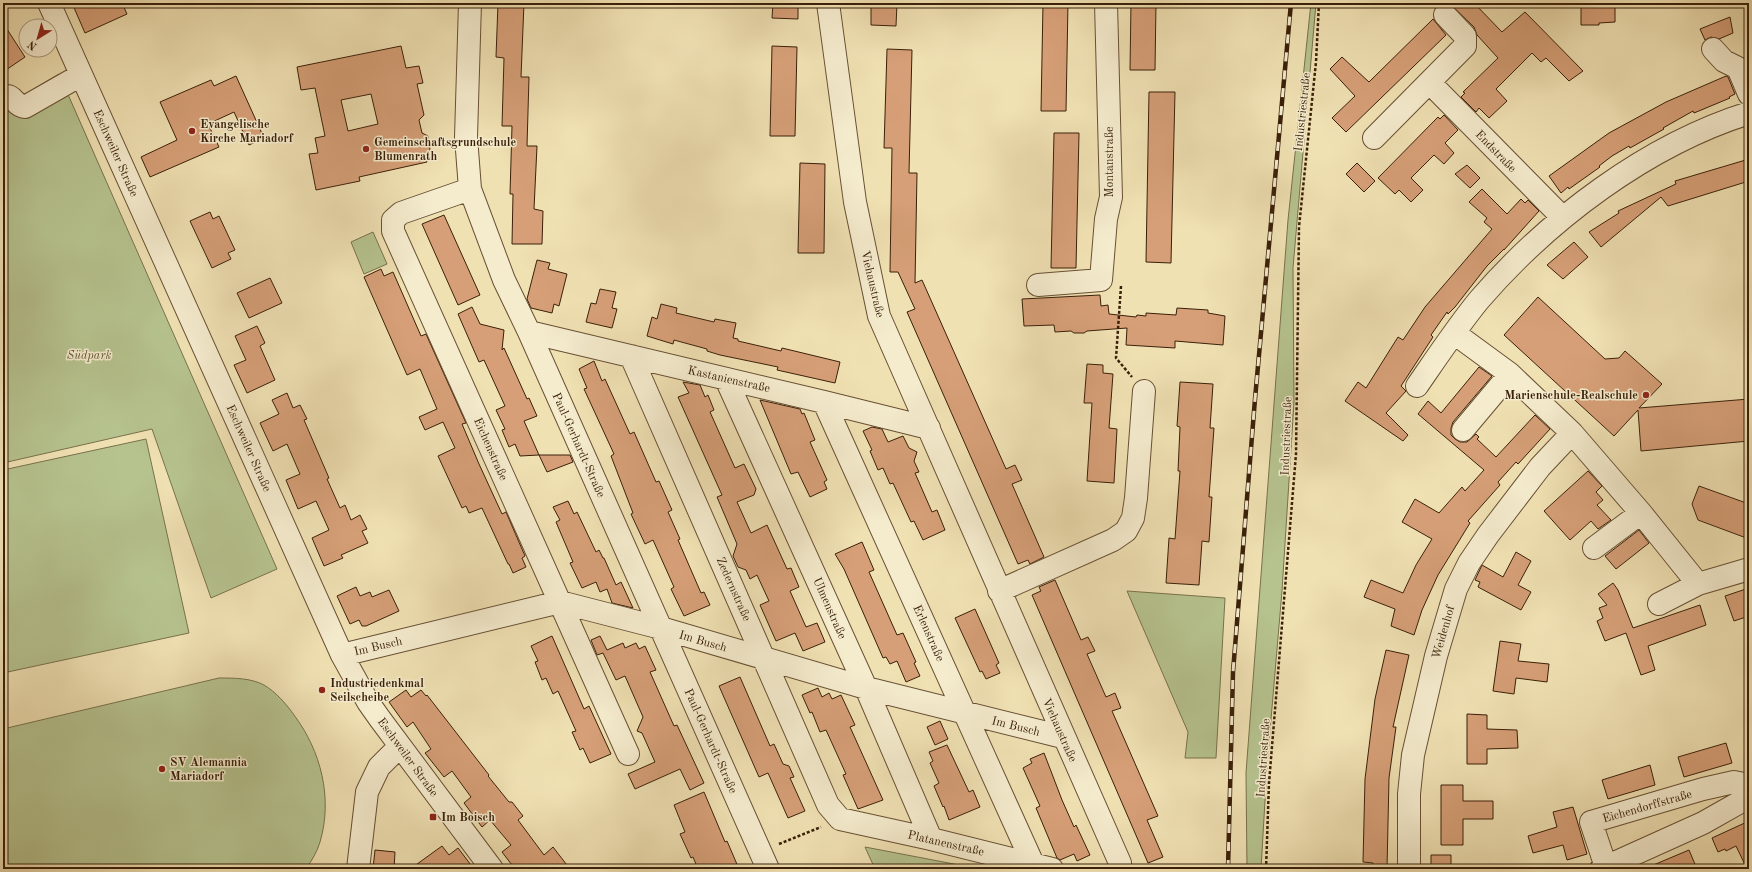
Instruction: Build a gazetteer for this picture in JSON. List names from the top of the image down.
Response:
{
  "streets": {
    "street": [
      "Endstraße",
      "Eschweiler Straße",
      "Montanstraße",
      "Viehaustraße",
      "Kastanienstraße",
      "Paul-Gerhardt-Straße",
      "Eichenstraße",
      "Zedernstraße",
      "Ulmenstraße",
      "Weidenhof",
      "Erlenstraße",
      "Im Busch",
      "Eichendorffstraße",
      "Platanenstraße"
    ],
    "path": ["Industriestraße"]
  },
  "crossings": [
    ["Eschweiler Straße", "Im Busch"],
    ["Viehaustraße", "Kastanienstraße"],
    ["Viehaustraße", "Im Busch"],
    ["Kastanienstraße", "Paul-Gerhardt-Straße"],
    ["Kastanienstraße", "Zedernstraße"],
    ["Kastanienstraße", "Ulmenstraße"],
    ["Kastanienstraße", "Erlenstraße"],
    ["Paul-Gerhardt-Straße", "Eichenstraße"],
    ["Paul-Gerhardt-Straße", "Im Busch"],
    ["Eichenstraße", "Im Busch"],
    ["Zedernstraße", "Im Busch"],
    ["Zedernstraße", "Platanenstraße"],
    ["Ulmenstraße", "Im Busch"],
    ["Ulmenstraße", "Platanenstraße"],
    ["Erlenstraße", "Im Busch"],
    ["Erlenstraße", "Platanenstraße"]
  ],
  "parks": ["Südpark"],
  "places": {
    "other": [
      "Evangelische Kirche Mariadorf",
      "Gemeinschaftsgrundschule Blumenrath",
      "Marienschule-Realschule",
      "Industriedenkmal Seilscheibe",
      "SV Alemannia Mariadorf"
    ],
    "transit": ["Im Boisch"]
  },
  "north": "bottom left"
}
